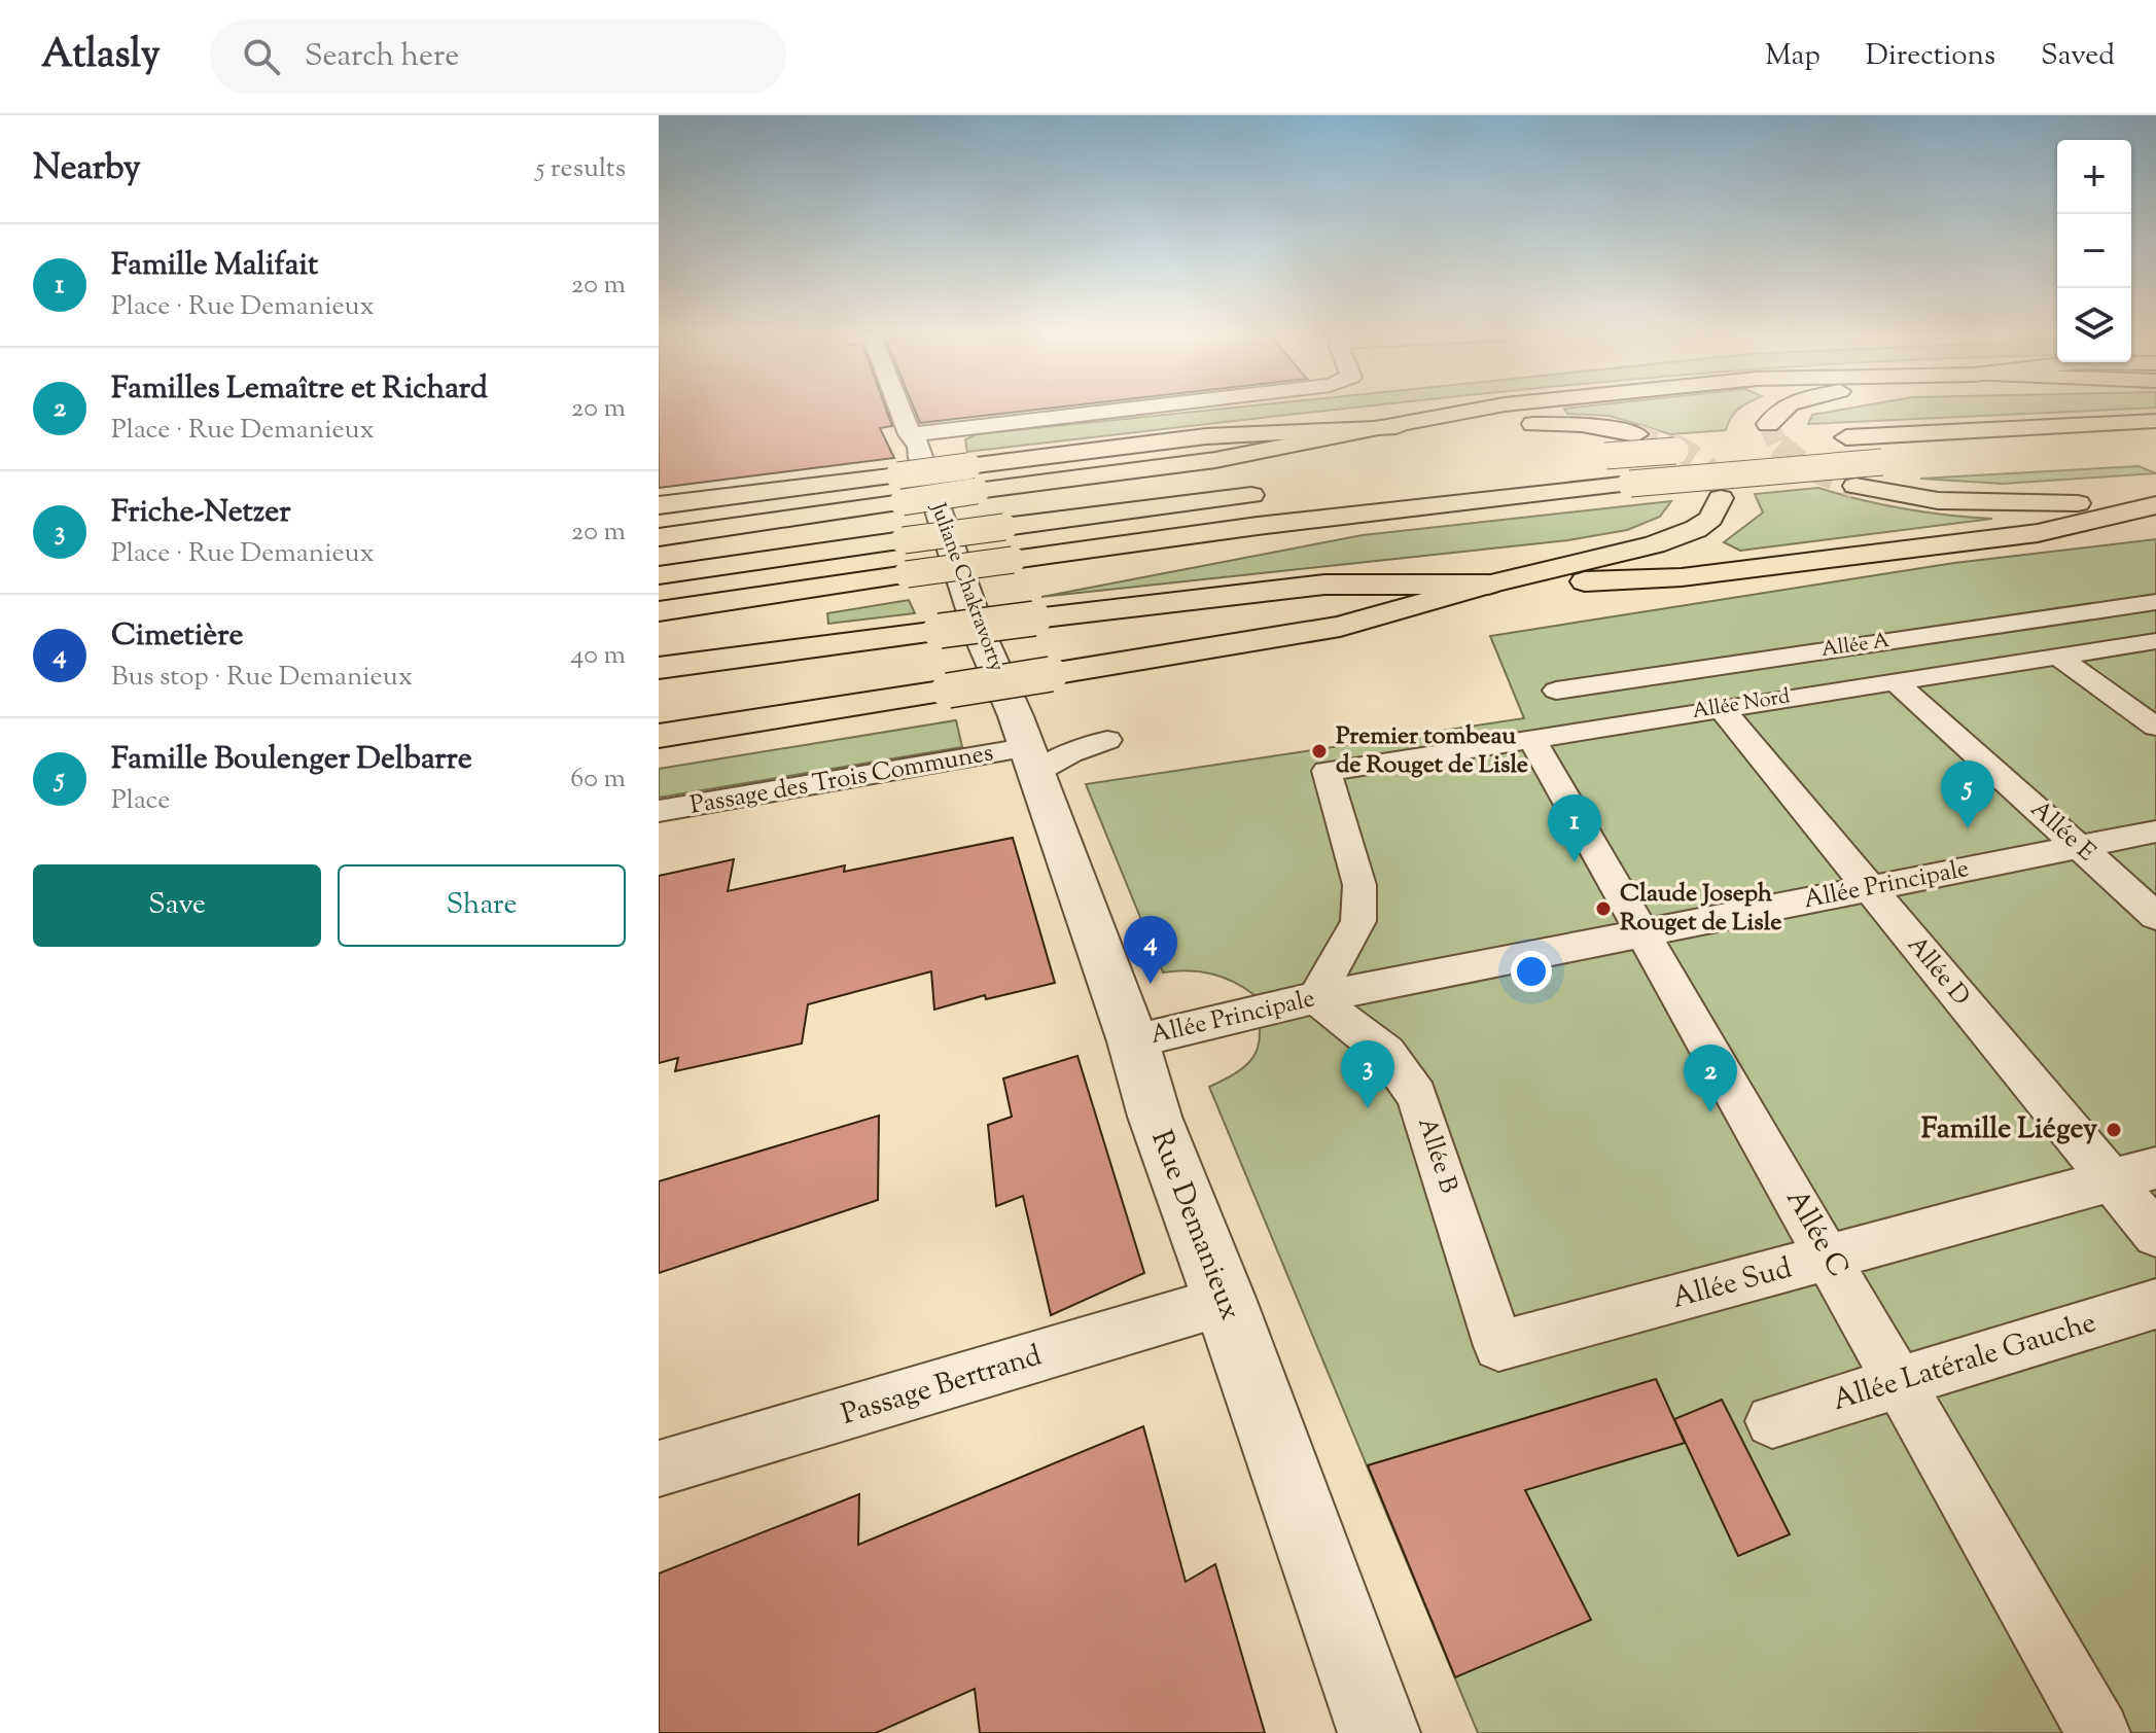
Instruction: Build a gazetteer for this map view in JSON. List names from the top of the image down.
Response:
{
  "streets": {
    "street": ["Juliane Chakravorty", "Rue Demanieux"],
    "lane": [
      "Allée A",
      "Allée Nord",
      "Passage des Trois Communes",
      "Allée E",
      "Allée Principale",
      "Allée D",
      "Allée B",
      "Allée C",
      "Allée Sud",
      "Allée Latérale Gauche",
      "Passage Bertrand"
    ]
  },
  "crossings": [
    ["Juliane Chakravorty", "Passage des Trois Communes"],
    ["Juliane Chakravorty", "Rue Demanieux"],
    ["Allée Nord", "Allée E"],
    ["Allée Nord", "Allée Principale"],
    ["Allée Nord", "Allée D"],
    ["Allée Nord", "Allée B"],
    ["Allée Nord", "Allée C"],
    ["Passage des Trois Communes", "Rue Demanieux"],
    ["Allée E", "Allée Principale"],
    ["Allée Principale", "Allée D"],
    ["Allée Principale", "Allée B"],
    ["Allée Principale", "Rue Demanieux"],
    ["Allée Principale", "Allée C"],
    ["Allée D", "Allée Sud"],
    ["Allée B", "Allée Sud"],
    ["Rue Demanieux", "Passage Bertrand"],
    ["Allée C", "Allée Sud"],
    ["Allée C", "Allée Latérale Gauche"]
  ],
  "places": ["Premier tombeau de Rouget de Lisle", "Claude Joseph Rouget de Lisle", "Famille Liégey"],
  "page": {
    "header": "Atlasly",
    "search": "Search here",
    "nav": ["Map", "Directions", "Saved"],
    "heading": ["Nearby", "5 results"],
    "map_buttons": ["+", "−"],
    "list": [
      {
        "mark": "1",
        "name": "Famille Malifait",
        "note": "Place · Rue Demanieux",
        "value": "20 m"
      },
      {
        "mark": "2",
        "name": "Familles Lemaître et Richard",
        "note": "Place · Rue Demanieux",
        "value": "20 m"
      },
      {
        "mark": "3",
        "name": "Friche-Netzer",
        "note": "Place · Rue Demanieux",
        "value": "20 m"
      },
      {
        "mark": "4",
        "name": "Cimetière",
        "note": "Bus stop · Rue Demanieux",
        "value": "40 m"
      },
      {
        "mark": "5",
        "name": "Famille Boulenger Delbarre",
        "note": "Place",
        "value": "60 m"
      }
    ],
    "pins": [
      "5",
      "1",
      "4",
      "3",
      "2"
    ],
    "buttons": ["Save", "Share"]
  }
}
